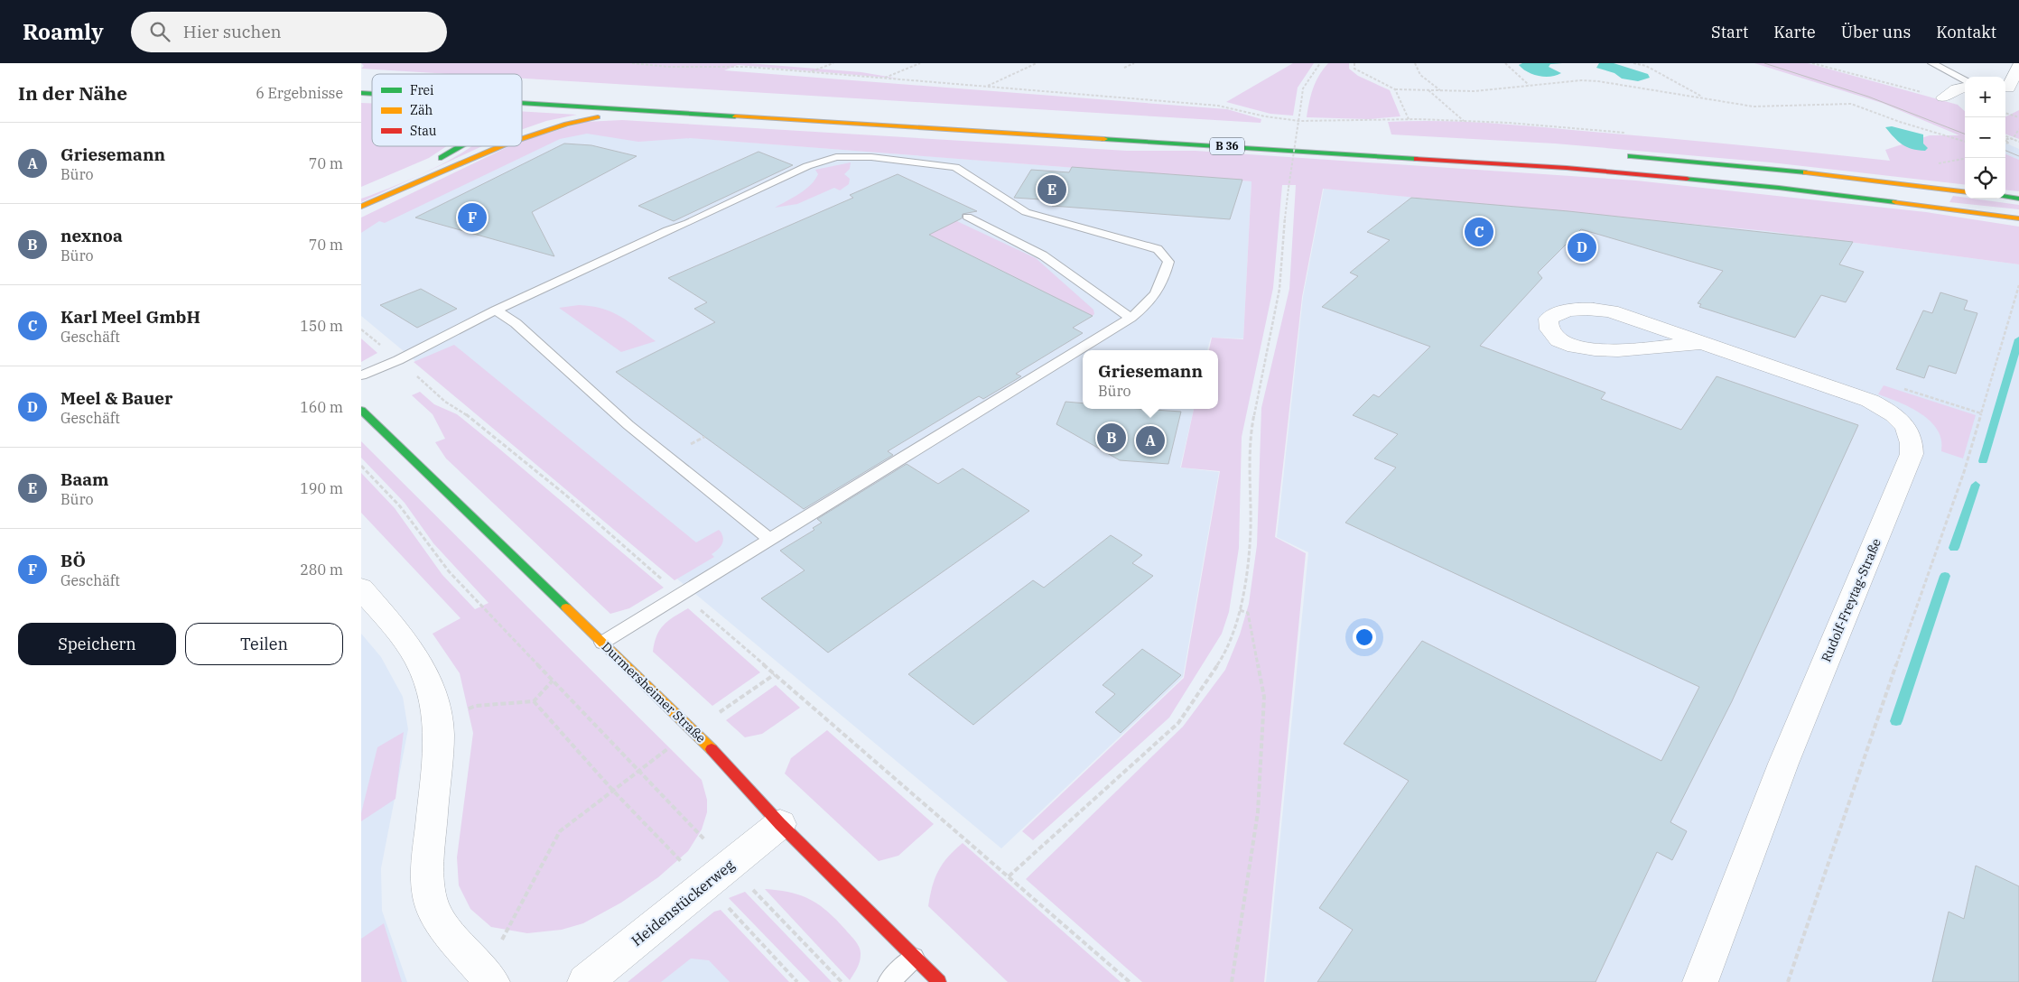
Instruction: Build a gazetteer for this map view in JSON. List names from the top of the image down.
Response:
{
  "streets": {
    "main road": ["B 36", "Durmersheimer Straße"],
    "street": ["Rudolf-Freytag-Straße", "Heidenstückerweg"]
  },
  "crossings": [
    ["Durmersheimer Straße", "Heidenstückerweg"]
  ],
  "legend": ["Frei", "Zäh", "Stau"],
  "page": {
    "header": "Roamly",
    "search": "Hier suchen",
    "nav": [
      "Start",
      "Karte",
      "Über uns",
      "Kontakt"
    ],
    "heading": ["In der Nähe", "6 Ergebnisse"],
    "map_buttons": ["+", "−"],
    "list": [
      {
        "mark": "A",
        "name": "Griesemann",
        "note": "Büro",
        "value": "70 m"
      },
      {
        "mark": "B",
        "name": "nexnoa",
        "note": "Büro",
        "value": "70 m"
      },
      {
        "mark": "C",
        "name": "Karl Meel GmbH",
        "note": "Geschäft",
        "value": "150 m"
      },
      {
        "mark": "D",
        "name": "Meel & Bauer",
        "note": "Geschäft",
        "value": "160 m"
      },
      {
        "mark": "E",
        "name": "Baam",
        "note": "Büro",
        "value": "190 m"
      },
      {
        "mark": "F",
        "name": "BÖ",
        "note": "Geschäft",
        "value": "280 m"
      }
    ],
    "pins": [
      "E",
      "F",
      "C",
      "D",
      "B",
      "A"
    ],
    "popup": ["Griesemann", "Büro"],
    "buttons": ["Speichern", "Teilen"]
  }
}
